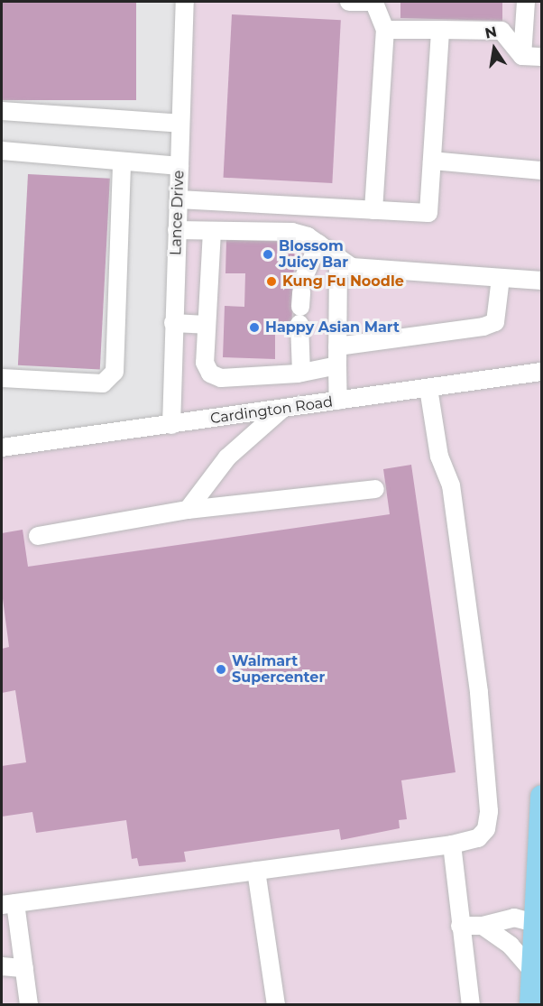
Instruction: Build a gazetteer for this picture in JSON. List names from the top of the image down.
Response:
{
  "streets": {
    "street": ["Lance Drive", "Cardington Road"]
  },
  "crossings": [
    ["Lance Drive", "Cardington Road"]
  ],
  "places": [
    "Blossom Juicy Bar",
    "Kung Fu Noodle",
    "Happy Asian Mart",
    "Walmart Supercenter"
  ],
  "north": "top"
}
